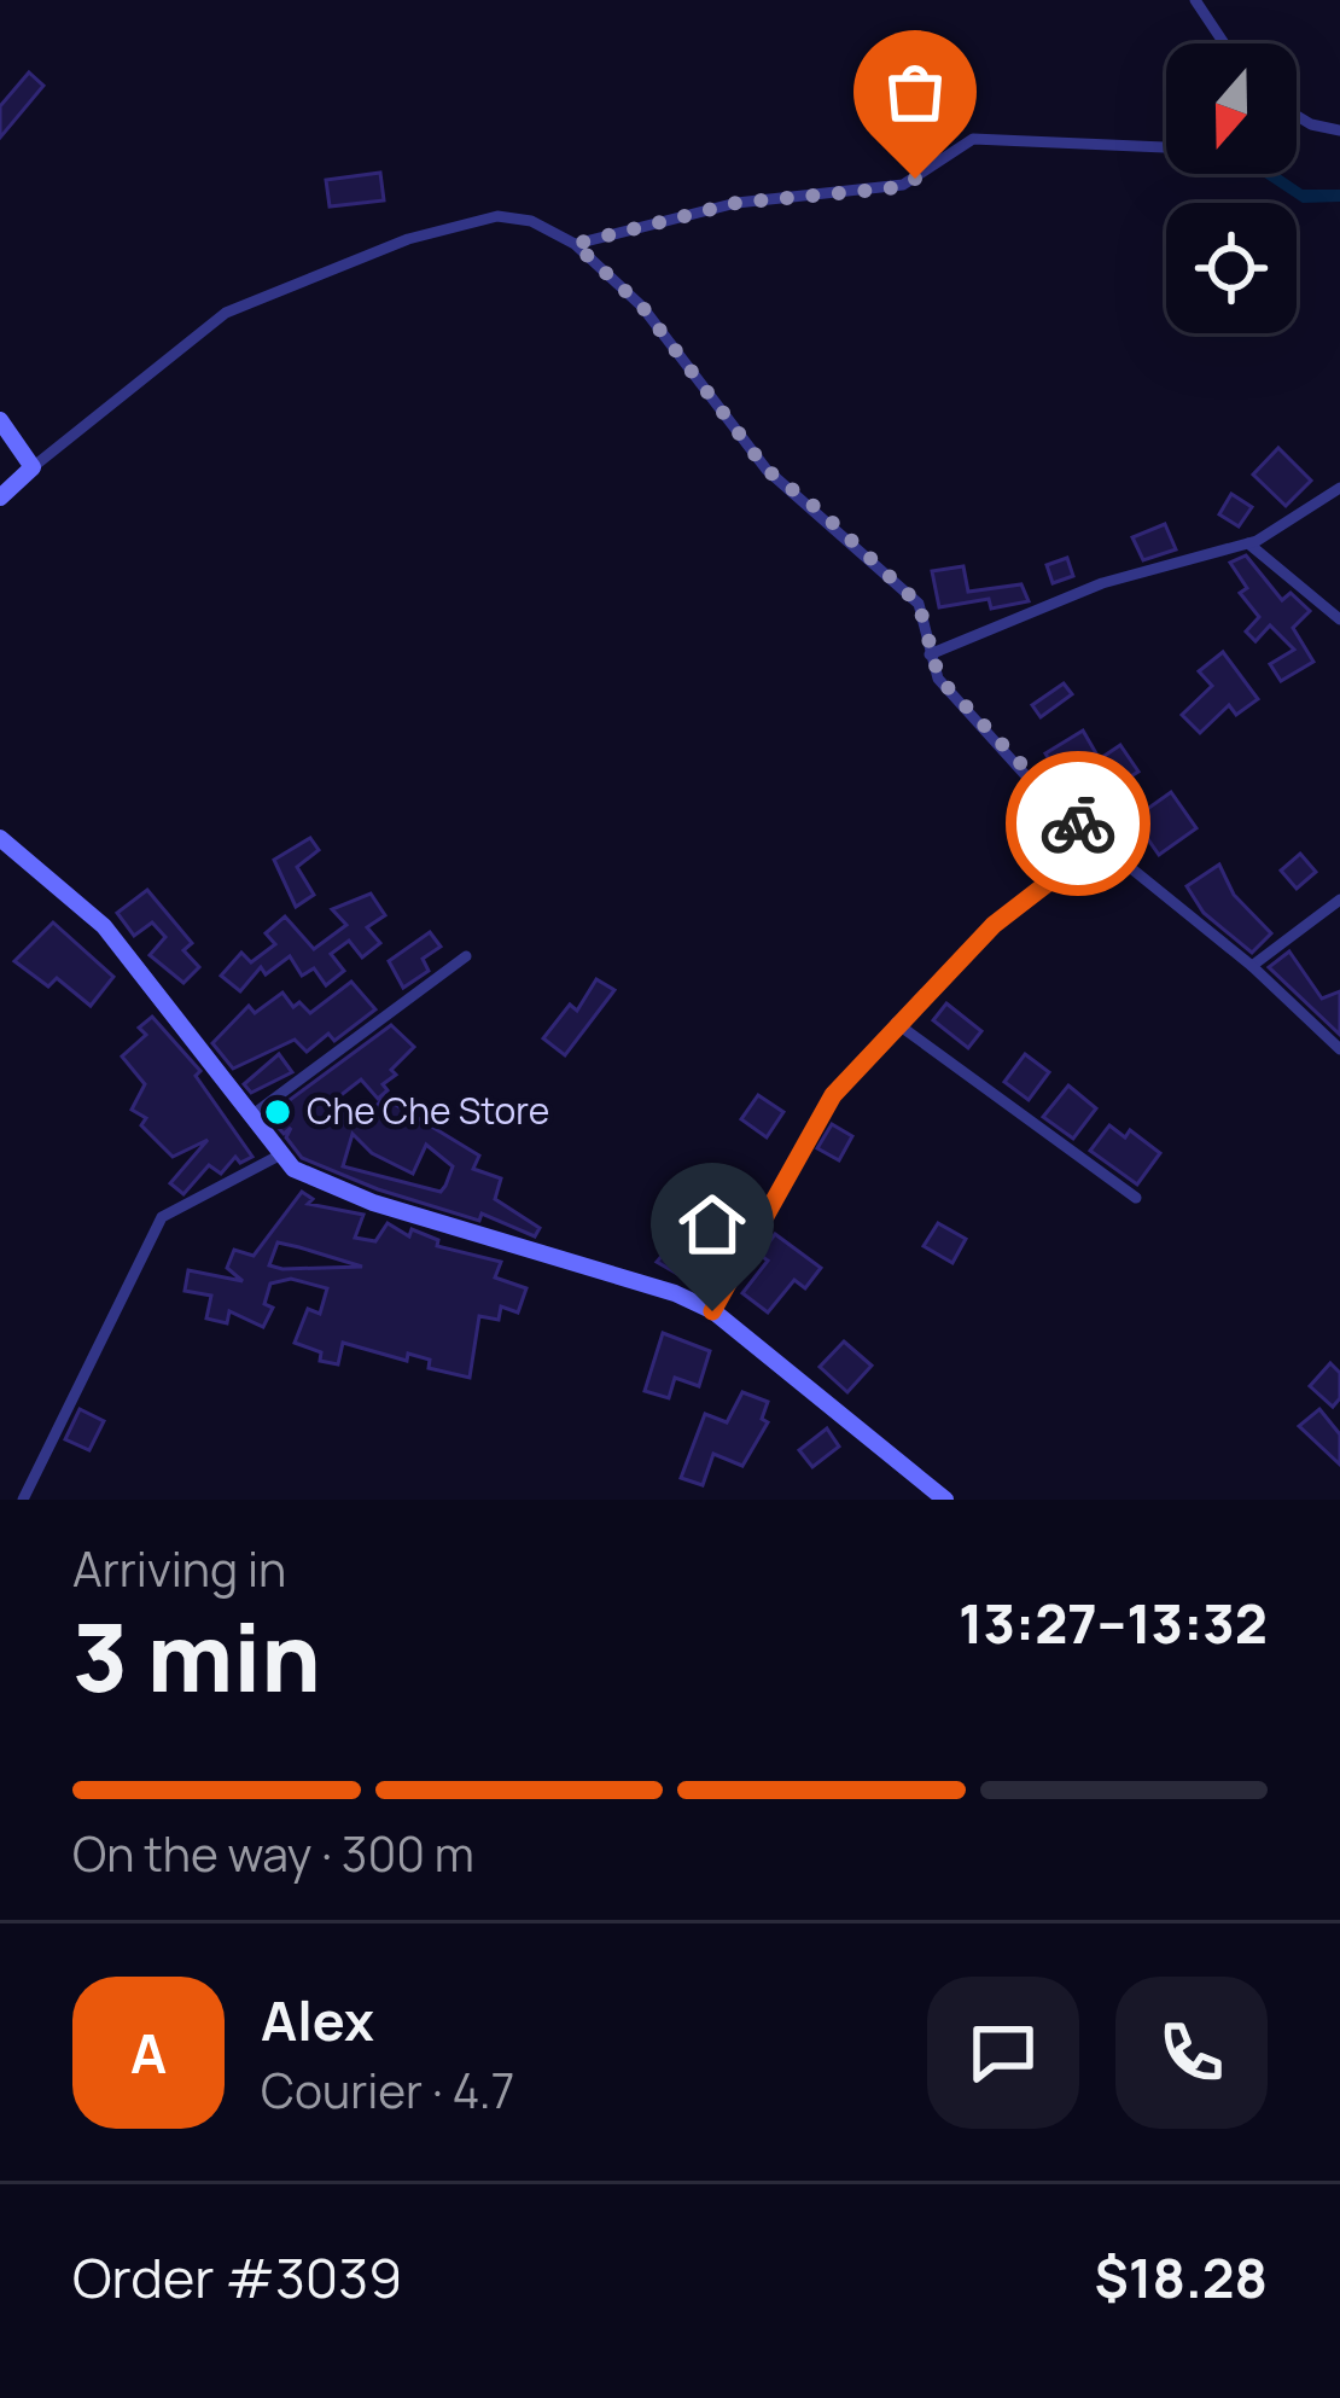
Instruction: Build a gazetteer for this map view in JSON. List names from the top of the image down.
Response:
{
  "places": ["Che Che Store"],
  "north": "bottom",
  "page": {
    "heading": ["3 min", "Arriving in", "13:27–13:32"],
    "panel": [
      "Alex",
      "Courier · 4.7",
      "Order #3039",
      "$18.28"
    ],
    "bar": "On the way · 300 m",
    "round": "A"
  }
}
